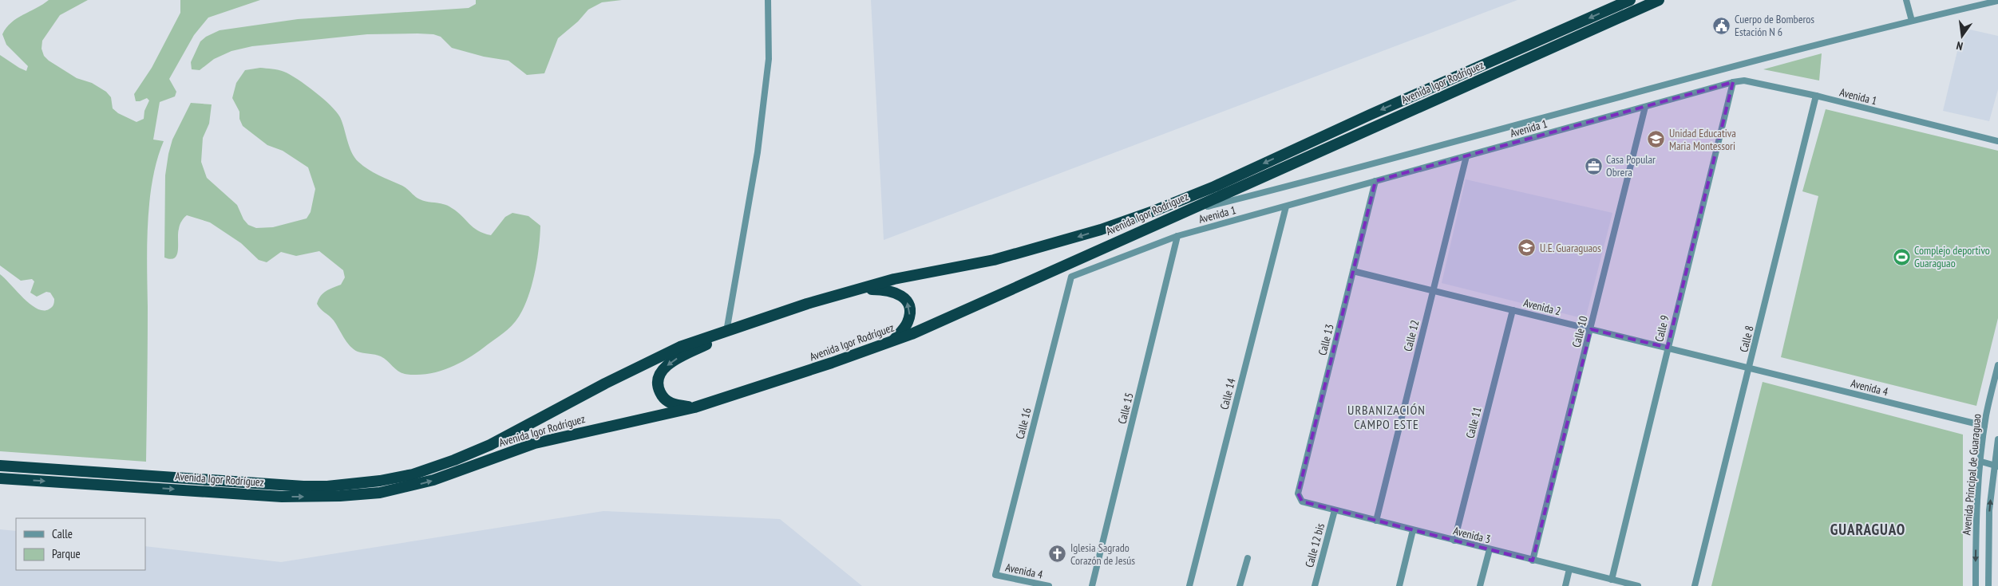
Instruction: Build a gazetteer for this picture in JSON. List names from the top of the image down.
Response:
{
  "streets": {
    "highway": ["Avenida Igor Rodríguez"],
    "street": [
      "Avenida 1",
      "Avenida 2",
      "Calle 9",
      "Calle 10",
      "Calle 12",
      "Calle 8",
      "Calle 13",
      "Avenida 4",
      "Calle 14",
      "Calle 15",
      "Calle 11",
      "Calle 16",
      "Avenida Principal de Guaraguao",
      "Avenida 3",
      "Calle 12 bis"
    ]
  },
  "crossings": [
    ["Avenida 1", "Calle 9"],
    ["Avenida 1", "Calle 10"],
    ["Avenida 1", "Calle 12"],
    ["Avenida 1", "Calle 8"],
    ["Avenida 1", "Calle 13"],
    ["Avenida 1", "Calle 14"],
    ["Avenida 1", "Calle 15"],
    ["Avenida 1", "Calle 16"],
    ["Avenida 2", "Calle 9"],
    ["Avenida 2", "Calle 10"],
    ["Avenida 2", "Calle 12"],
    ["Avenida 2", "Calle 8"],
    ["Avenida 2", "Calle 13"],
    ["Avenida 2", "Avenida 4"],
    ["Avenida 2", "Calle 11"],
    ["Calle 9", "Avenida 3"],
    ["Calle 10", "Avenida 3"],
    ["Calle 12", "Avenida 3"],
    ["Calle 8", "Avenida 4"],
    ["Calle 13", "Avenida 3"],
    ["Avenida 4", "Calle 16"],
    ["Avenida 4", "Avenida Principal de Guaraguao"],
    ["Calle 11", "Avenida 3"],
    ["Avenida 3", "Calle 12 bis"]
  ],
  "districts": ["URBANIZACIÓN CAMPO ESTE", "GUARAGUAO"],
  "places": {
    "public building": ["Cuerpo de Bomberos Estación N 6"],
    "school or university": ["Unidad Educativa Maria Montessori", "U.E. Guaraguaos"],
    "office": ["Casa Popular Obrera"],
    "sports": ["Complejo deportivo Guaraguao"],
    "church": ["Iglesia Sagrado Corazón de Jesús"]
  },
  "legend": ["Calle", "Parque"],
  "north": "bottom"
}
